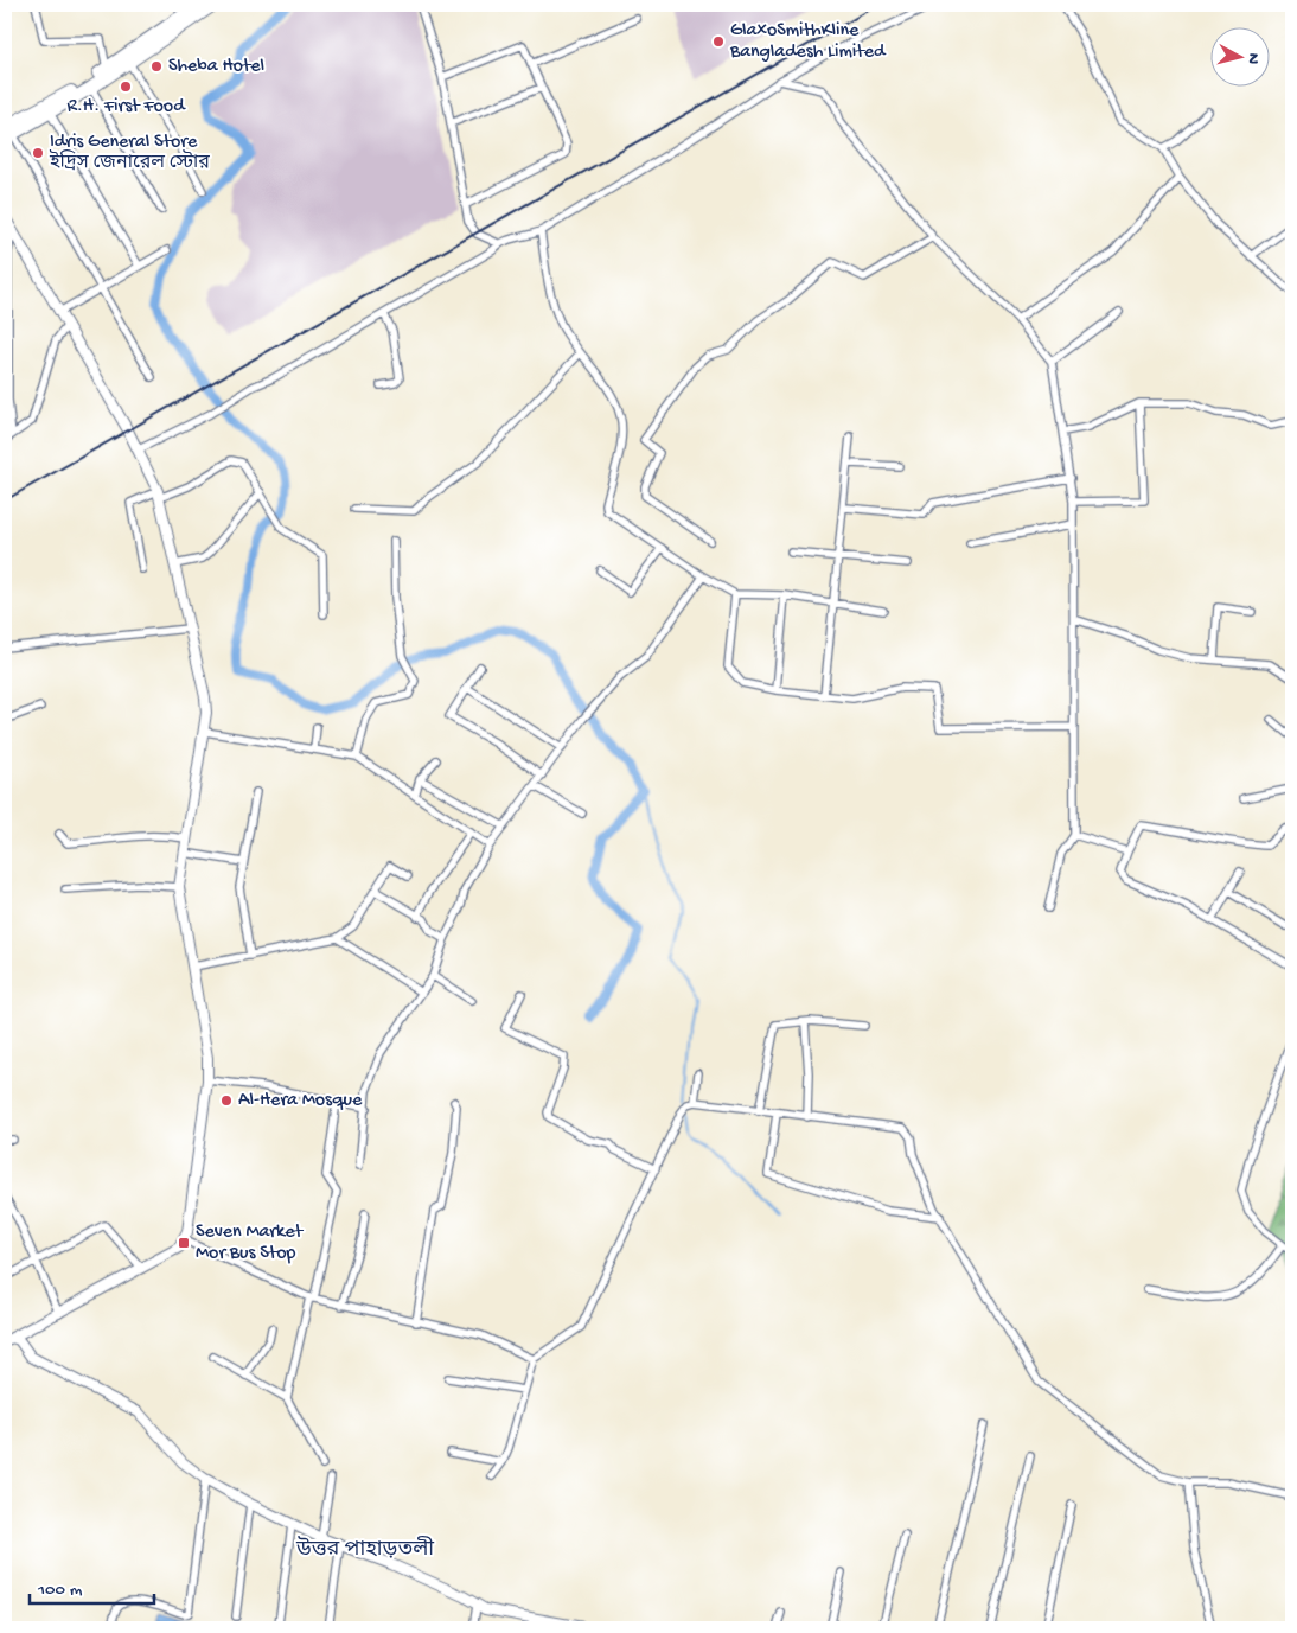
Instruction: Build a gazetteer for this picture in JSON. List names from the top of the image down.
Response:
{
  "districts": ["উত্তর পাহাড়তলী"],
  "places": {
    "other": [
      "GlaxoSmithKline Bangladesh Limited",
      "Sheba Hotel",
      "R.H. First Food",
      "Idris General Store ইদ্রিস জেনারেল স্টোর",
      "Al-Hera Mosque"
    ],
    "transit": ["Seven Market Mor Bus Stop"]
  },
  "scale_bar": "100 m",
  "north": "right"
}
